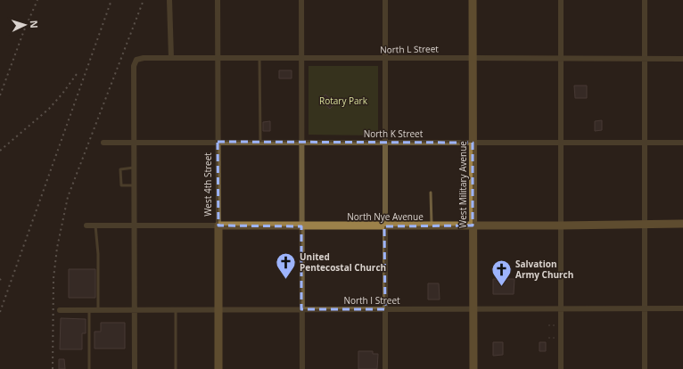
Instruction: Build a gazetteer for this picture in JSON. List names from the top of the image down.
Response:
{
  "streets": {
    "street": [
      "North L Street",
      "North K Street",
      "West 4th Street",
      "West Military Avenue",
      "North Nye Avenue",
      "North I Street"
    ]
  },
  "crossings": [
    ["North L Street", "North K Street"],
    ["North L Street", "West 4th Street"],
    ["North L Street", "West Military Avenue"],
    ["North K Street", "West 4th Street"],
    ["North K Street", "West Military Avenue"],
    ["West 4th Street", "North Nye Avenue"],
    ["West 4th Street", "North I Street"],
    ["West Military Avenue", "North Nye Avenue"],
    ["West Military Avenue", "North I Street"]
  ],
  "parks": ["Rotary Park"],
  "places": {
    "church": ["United Pentecostal Church", "Salvation Army Church"]
  },
  "north": "right"
}
